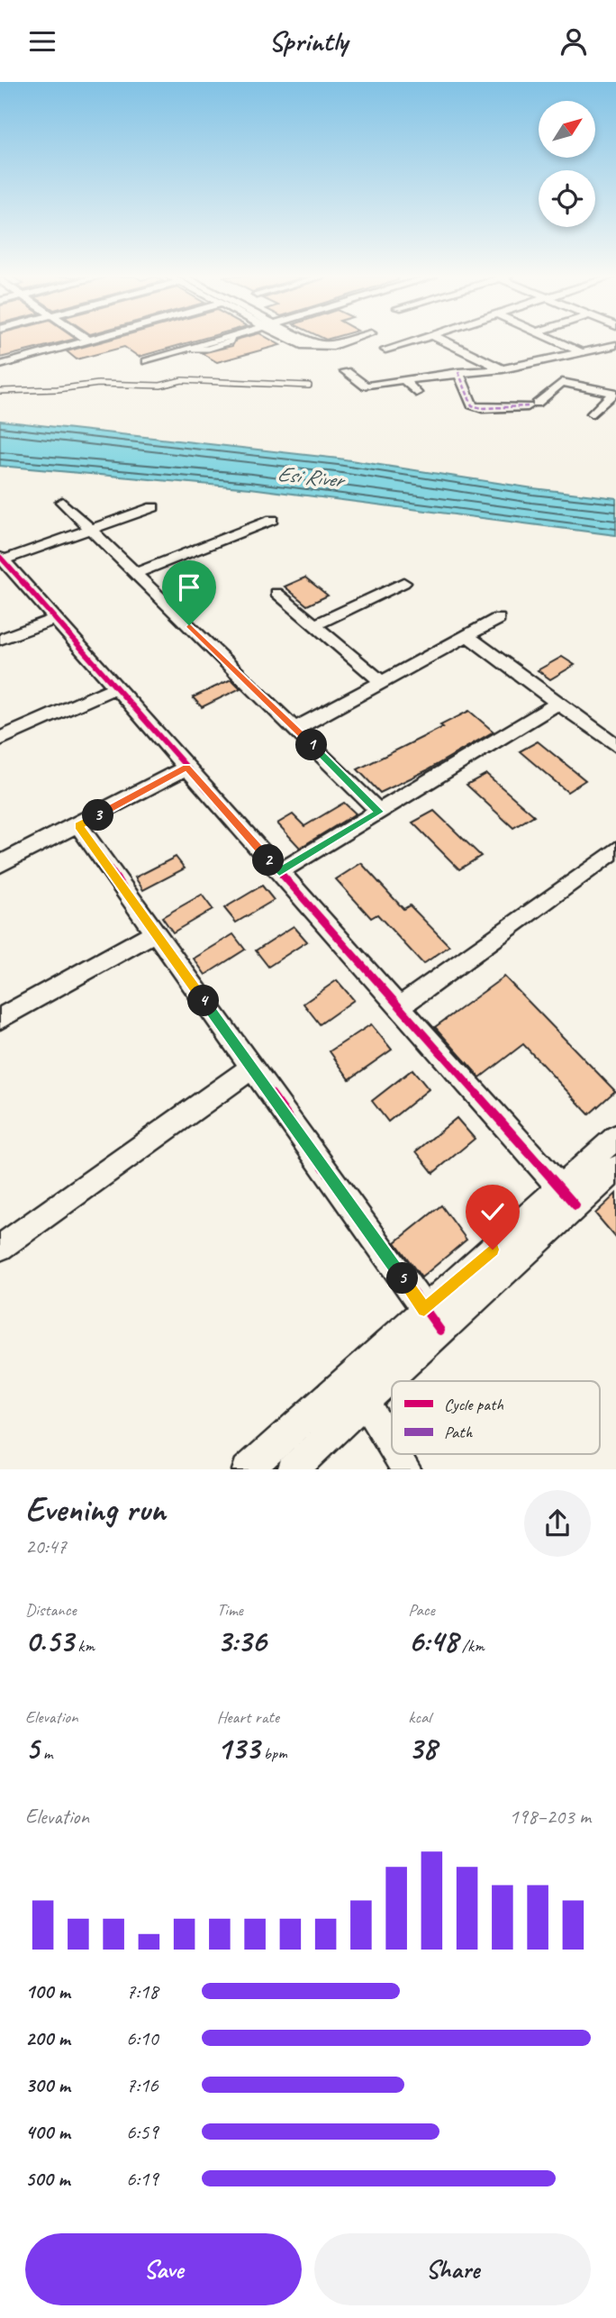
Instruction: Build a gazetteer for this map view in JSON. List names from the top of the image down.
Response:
{
  "water": ["Esi River"],
  "legend": ["Cycle path", "Path"],
  "north": "top right",
  "page": {
    "header": "Sprintly",
    "pins": [
      "1",
      "3",
      "2",
      "4",
      "5"
    ],
    "heading": ["Evening run", "20:47"],
    "stats": [
      ["Distance", "0.53 km"],
      ["Time", "3:36"],
      ["Pace", "6:48 /km"],
      ["Elevation", "5 m"],
      ["Heart rate", "133 bpm"],
      ["kcal", "38"]
    ],
    "chart": ["Elevation", "198–203 m"],
    "list": [
      {
        "name": "100 m",
        "note": "7:18"
      },
      {
        "name": "200 m",
        "note": "6:10"
      },
      {
        "name": "300 m",
        "note": "7:16"
      },
      {
        "name": "400 m",
        "note": "6:59"
      },
      {
        "name": "500 m",
        "note": "6:19"
      }
    ],
    "buttons": ["Save", "Share"]
  }
}
